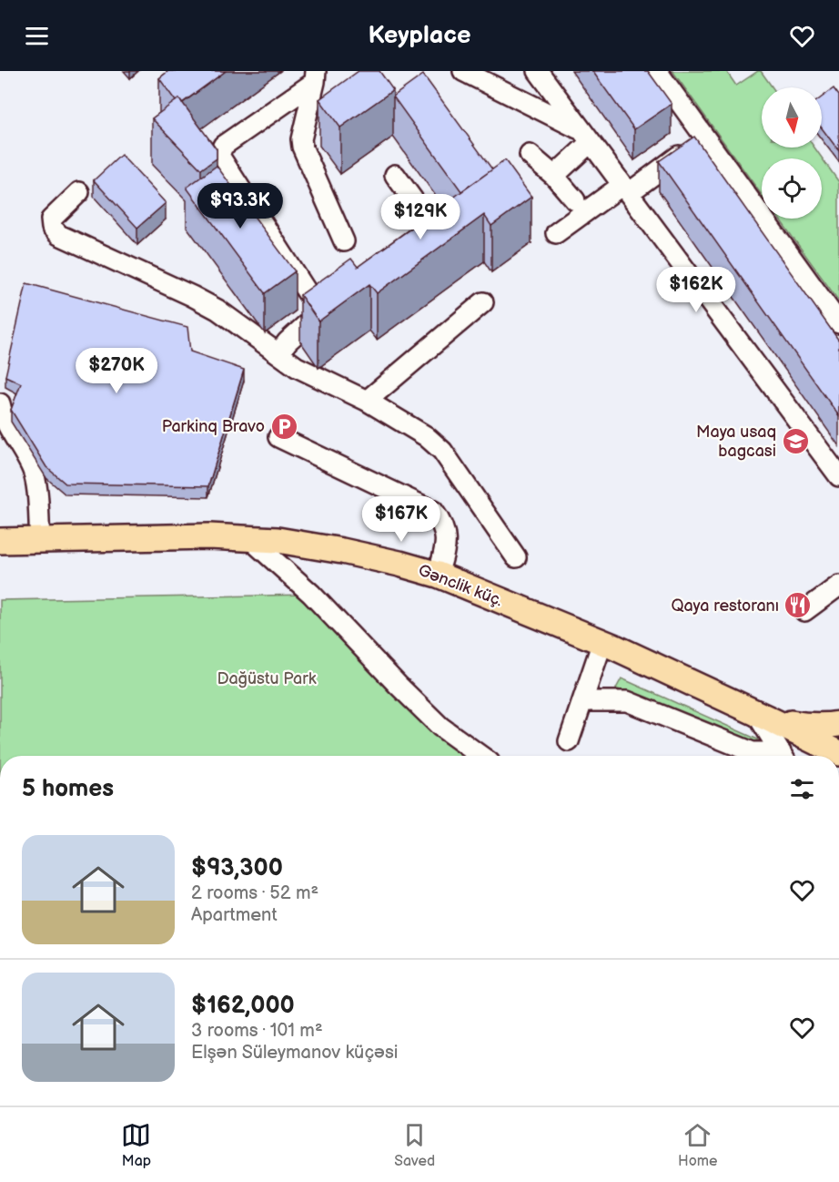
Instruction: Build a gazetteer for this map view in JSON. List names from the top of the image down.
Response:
{
  "streets": {
    "main road": ["Gənclik küç."]
  },
  "parks": ["Dağüstu Park"],
  "places": {
    "parking": ["Parkinq Bravo"],
    "school or university": ["Maya usaq bagcasi"],
    "restaurant": ["Qaya restoranı"]
  },
  "north": "bottom",
  "page": {
    "header": "Keyplace",
    "price": [
      "$93.3K",
      "$129K",
      "$162K",
      "$270K",
      "$167K"
    ],
    "heading": "5 homes",
    "list": [
      {
        "name": "$93,300",
        "note": "2 rooms · 52 m² · Apartment"
      },
      {
        "name": "$162,000",
        "note": "3 rooms · 101 m² · Elşən Süleymanov küçəsi"
      }
    ],
    "tabs": ["Map", "Saved", "Home"]
  }
}
